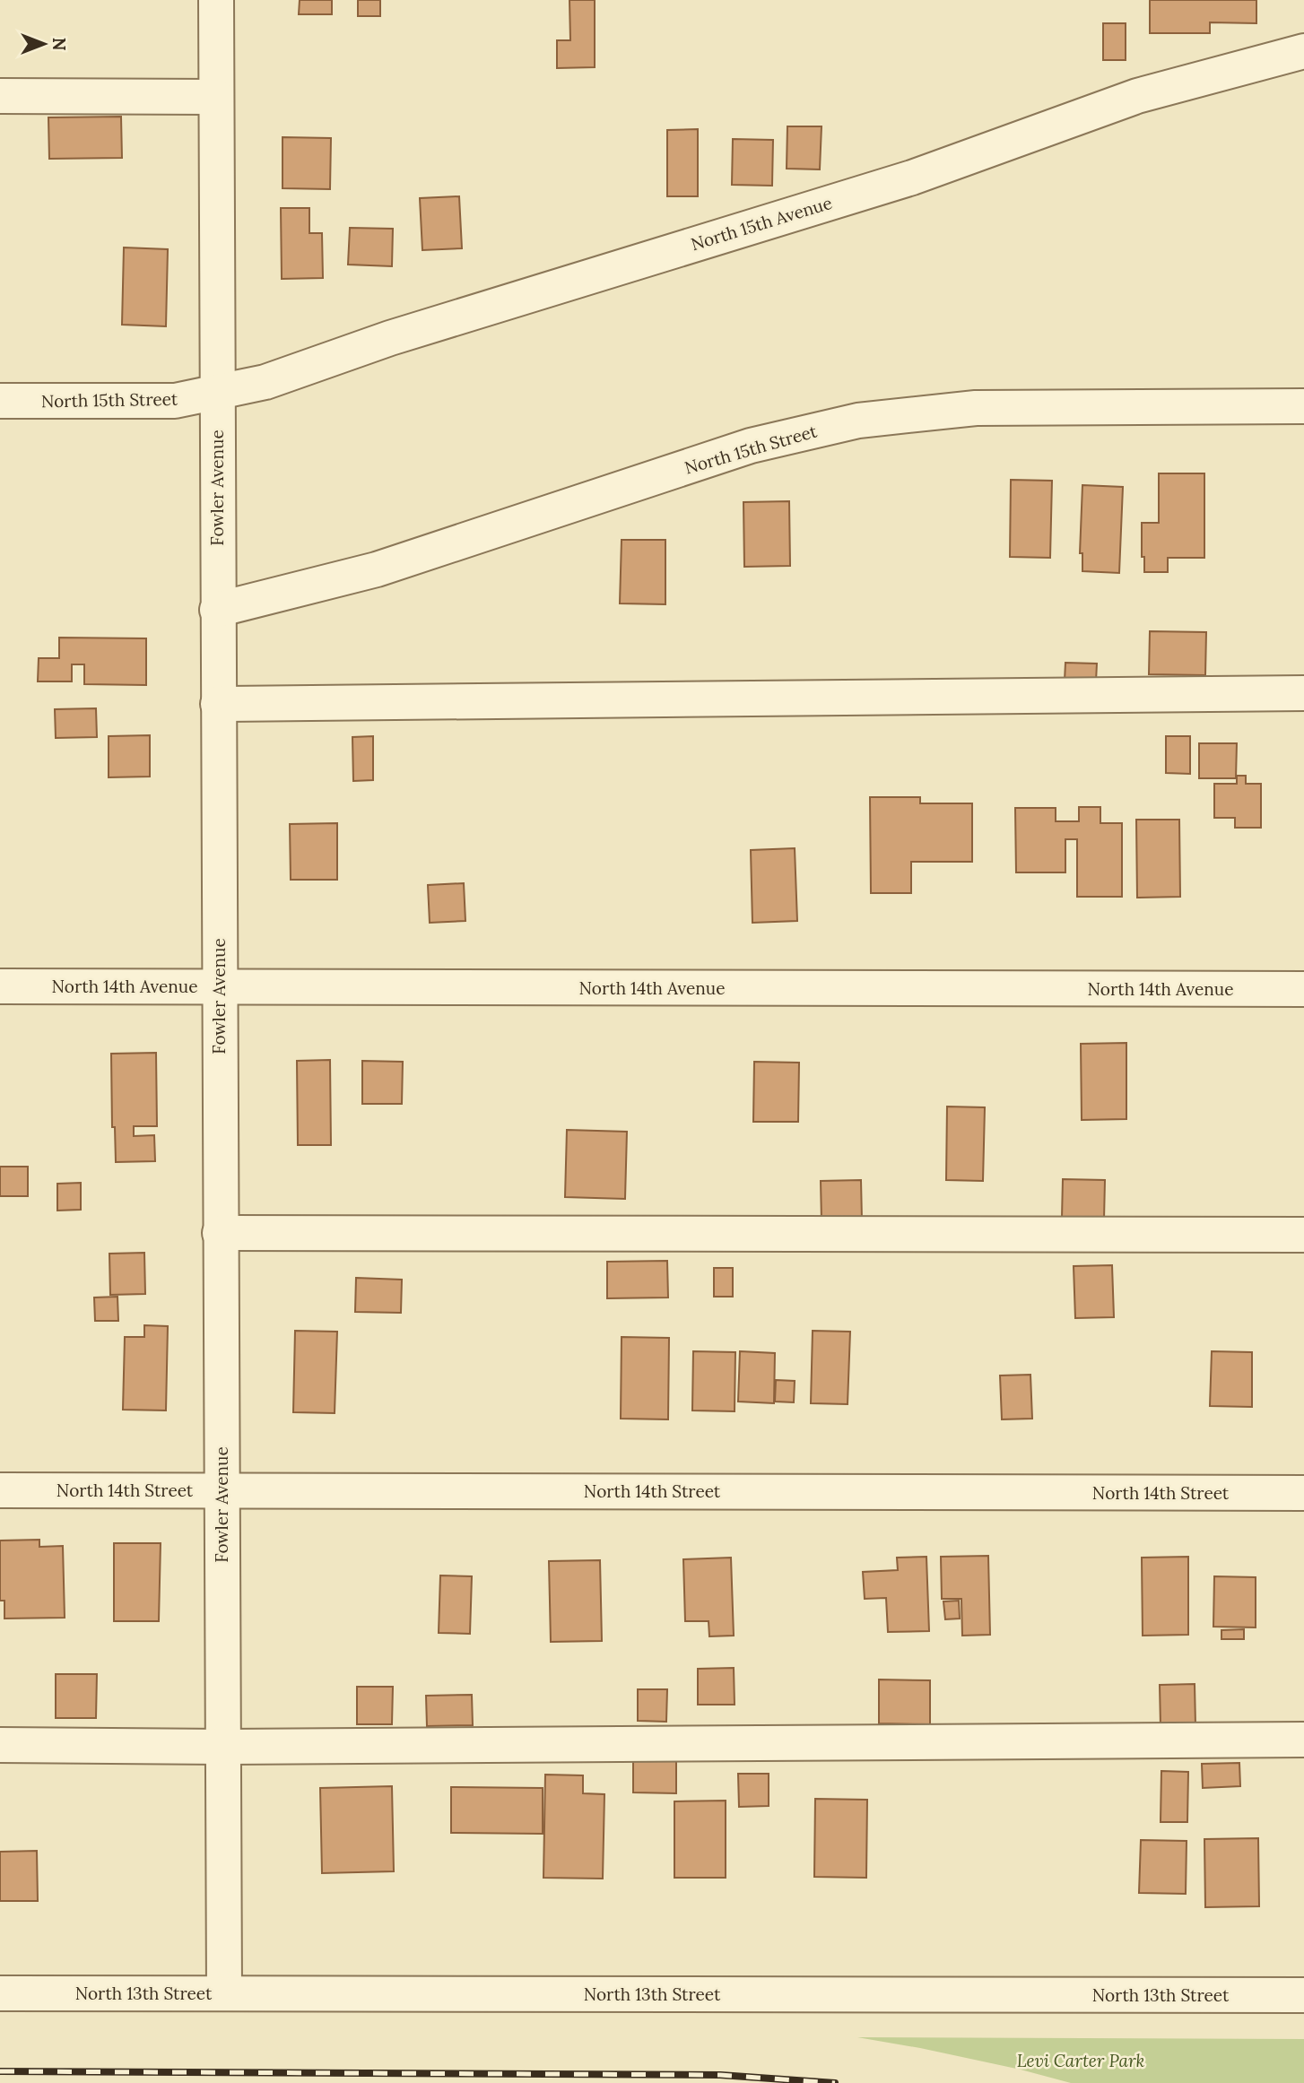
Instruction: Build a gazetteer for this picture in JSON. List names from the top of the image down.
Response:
{
  "streets": {
    "street": [
      "North 15th Avenue",
      "North 15th Street",
      "Fowler Avenue",
      "North 14th Avenue",
      "North 14th Street",
      "North 13th Street"
    ]
  },
  "crossings": [
    ["North 15th Avenue", "North 15th Street"],
    ["North 15th Avenue", "Fowler Avenue"],
    ["North 15th Street", "Fowler Avenue"],
    ["Fowler Avenue", "North 14th Avenue"],
    ["Fowler Avenue", "North 14th Street"],
    ["Fowler Avenue", "North 13th Street"]
  ],
  "parks": ["Levi Carter Park"],
  "north": "right"
}
